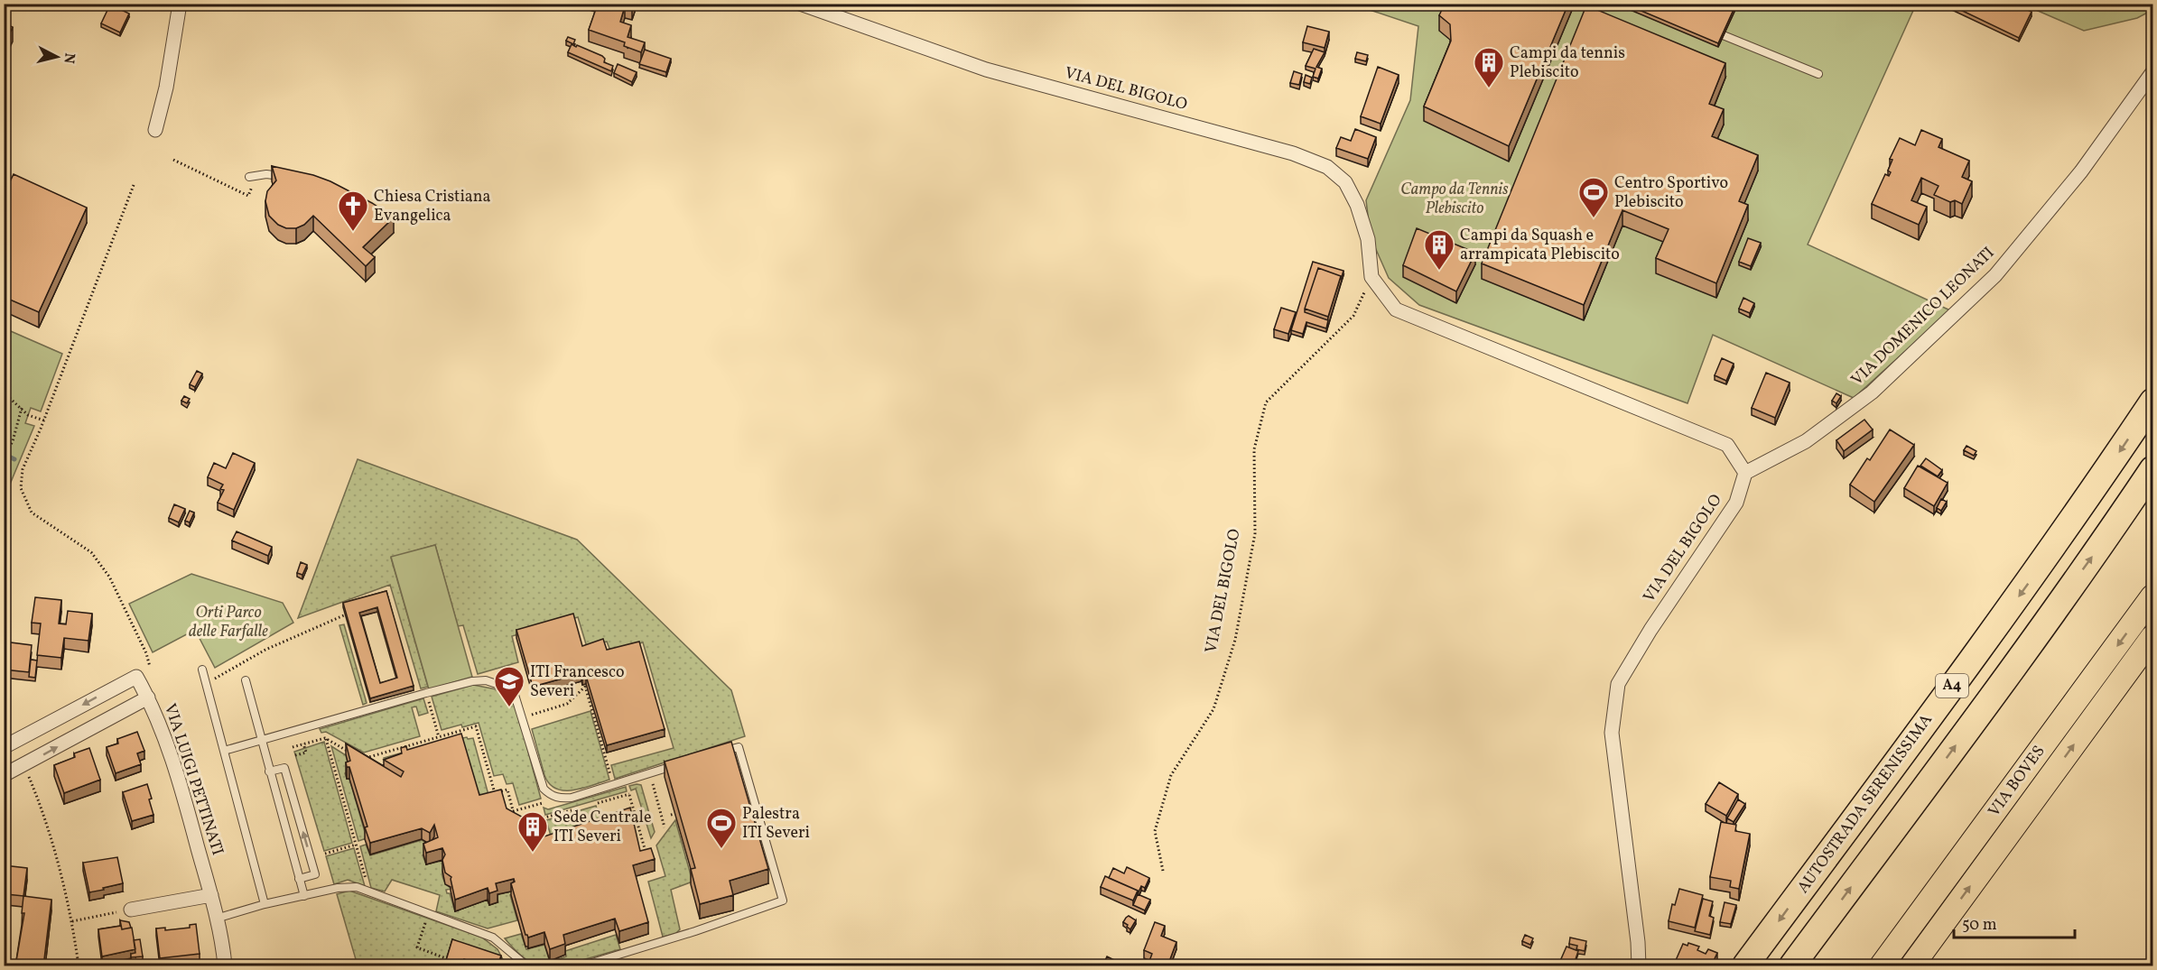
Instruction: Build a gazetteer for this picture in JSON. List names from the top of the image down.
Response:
{
  "streets": {
    "highway": ["A4", "VIA BOVES", "AUTOSTRADA SERENISSIMA"],
    "street": ["VIA DEL BIGOLO", "VIA DOMENICO LEONATI", "VIA LUIGI PETTINATI"]
  },
  "crossings": [
    ["VIA DEL BIGOLO", "VIA DOMENICO LEONATI"]
  ],
  "parks": ["Campo da Tennis Plebiscito", "Orti Parco delle Farfalle"],
  "places": {
    "building": ["Campi da tennis Plebiscito", "Campi da Squash e arrampicata Plebiscito", "Sede Centrale ITI Severi"],
    "sports": ["Centro Sportivo Plebiscito", "Palestra ITI Severi"],
    "church": ["Chiesa Cristiana Evangelica"],
    "school or university": ["ITI Francesco Severi"]
  },
  "scale_bar": "50 m",
  "north": "right"
}
